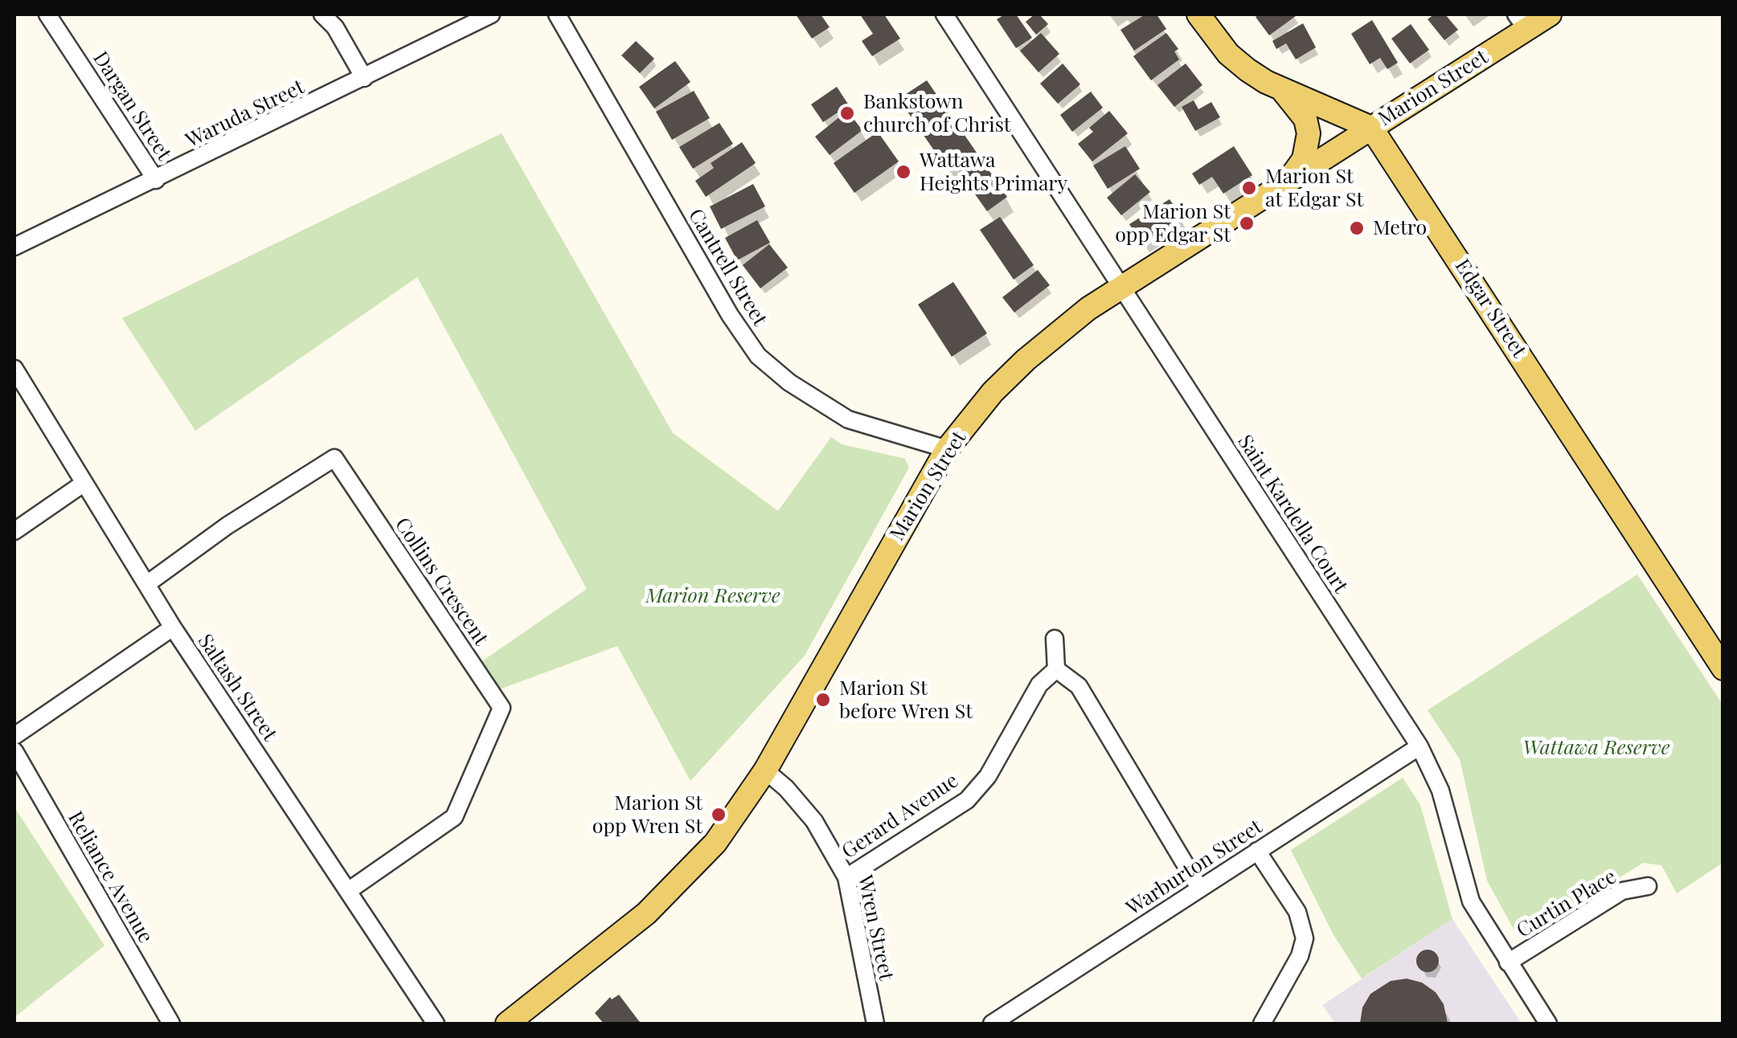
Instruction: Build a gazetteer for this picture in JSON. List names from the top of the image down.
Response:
{
  "streets": {
    "main road": ["Marion Street", "Edgar Street"],
    "street": [
      "Dargan Street",
      "Waruda Street",
      "Cantrell Street",
      "Saint Kardella Court",
      "Collins Crescent",
      "Saltash Street",
      "Gerard Avenue",
      "Warburton Street",
      "Reliance Avenue",
      "Curtin Place",
      "Wren Street"
    ]
  },
  "crossings": [
    ["Marion Street", "Cantrell Street"],
    ["Marion Street", "Edgar Street"],
    ["Marion Street", "Saint Kardella Court"],
    ["Marion Street", "Wren Street"],
    ["Dargan Street", "Waruda Street"],
    ["Saint Kardella Court", "Warburton Street"],
    ["Saint Kardella Court", "Curtin Place"],
    ["Collins Crescent", "Saltash Street"],
    ["Gerard Avenue", "Wren Street"]
  ],
  "parks": ["Marion Reserve", "Wattawa Reserve"],
  "places": [
    "Bankstown church of Christ",
    "Wattawa Heights Primary",
    "Marion St at Edgar St",
    "Marion St opp Edgar St",
    "Metro",
    "Marion St before Wren St",
    "Marion St opp Wren St"
  ]
}
